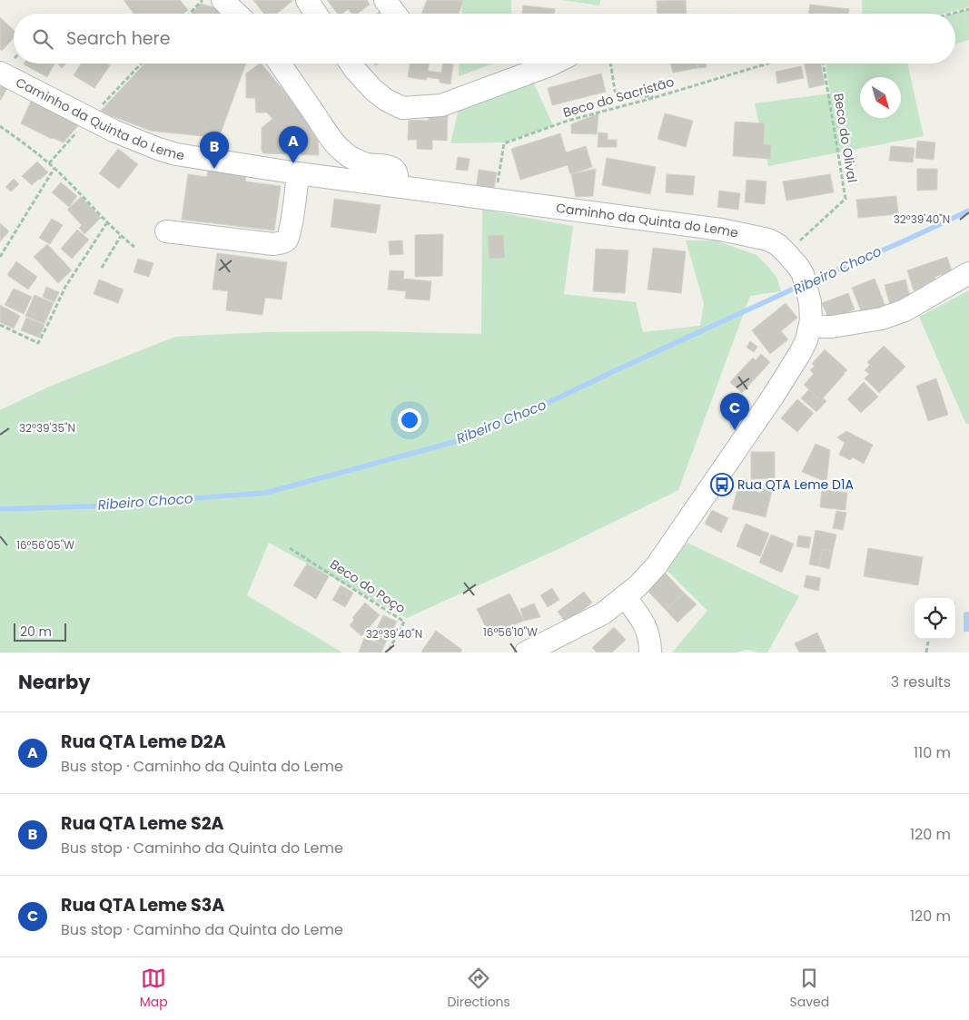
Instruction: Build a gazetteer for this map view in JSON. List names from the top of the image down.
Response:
{
  "streets": {
    "street": ["Caminho da Quinta do Leme"],
    "path": ["Beco do Sacristão", "Beco do Olival", "Beco do Poço"]
  },
  "crossings": [
    ["Beco do Sacristão", "Caminho da Quinta do Leme"],
    ["Caminho da Quinta do Leme", "Beco do Olival"]
  ],
  "water": ["Ribeiro Choco"],
  "places": {
    "bus stop": ["Rua QTA Leme D1A"]
  },
  "scale_bar": "20 m",
  "north": "bottom right",
  "page": {
    "search": "Search here",
    "pins": ["A", "B", "C"],
    "scale": "20 m",
    "heading": ["Nearby", "3 results"],
    "list": [
      {
        "mark": "A",
        "name": "Rua QTA Leme D2A",
        "note": "Bus stop · Caminho da Quinta do Leme",
        "value": "110 m"
      },
      {
        "mark": "B",
        "name": "Rua QTA Leme S2A",
        "note": "Bus stop · Caminho da Quinta do Leme",
        "value": "120 m"
      },
      {
        "mark": "C",
        "name": "Rua QTA Leme S3A",
        "note": "Bus stop · Caminho da Quinta do Leme",
        "value": "120 m"
      }
    ],
    "nav": ["Map", "Directions", "Saved"]
  },
  "coordinates": [
    "32°39'40\"N",
    "32°39'35\"N",
    "16°56'05\"W",
    "16°56'10\"W"
  ]
}
